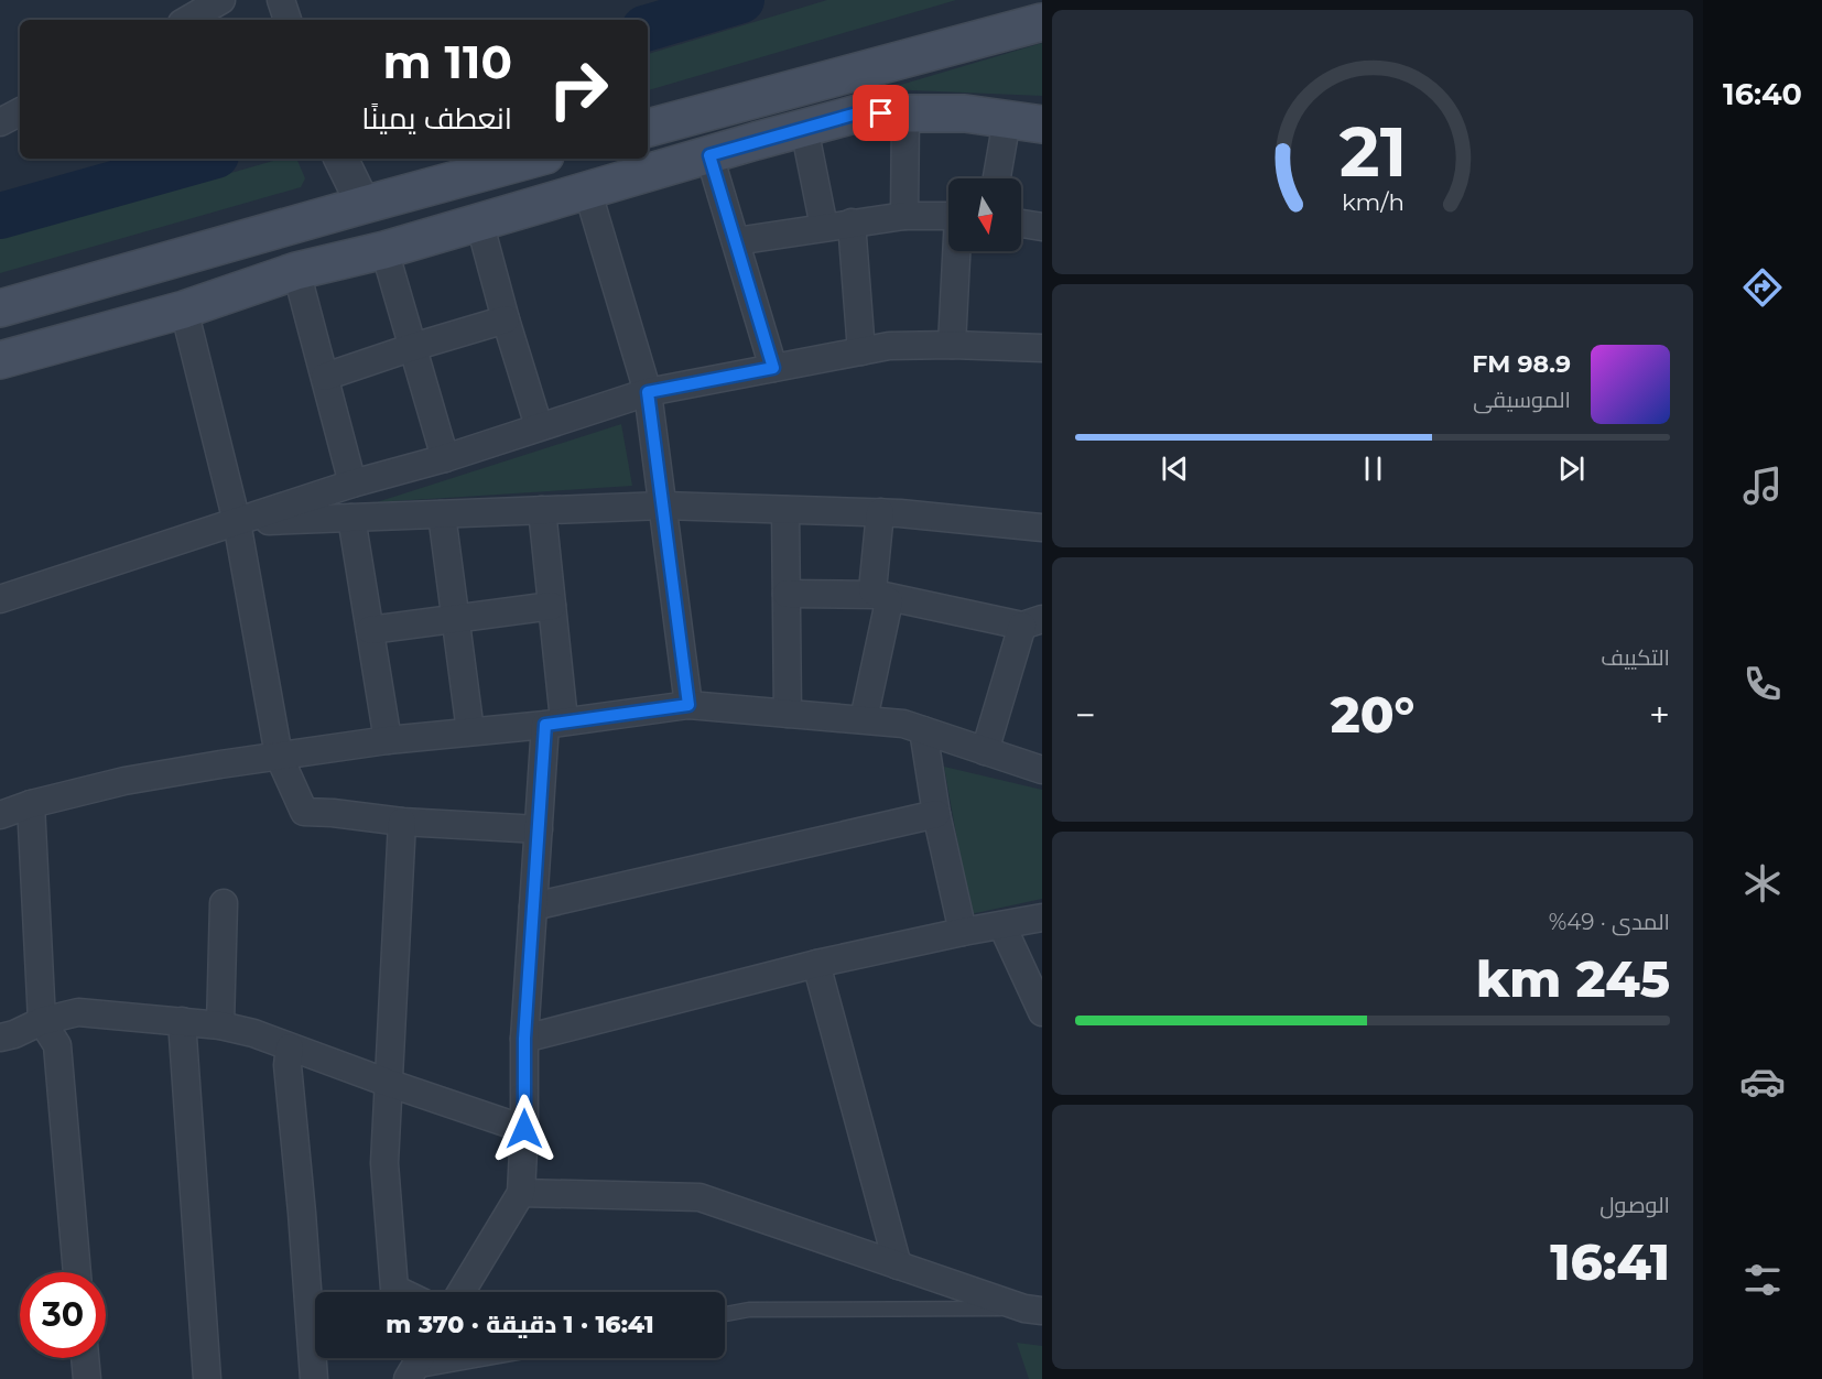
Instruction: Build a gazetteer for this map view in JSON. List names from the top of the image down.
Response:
{
  "north": "bottom",
  "page": {
    "tabs": "16:40",
    "turn": ["110 m", "انعطف يمينًا"],
    "song": ["98.9 FM", "الموسيقى"],
    "tile": [
      "التكييف",
      ["المدى · 49%", "245 km"],
      ["الوصول", "16:41"]
    ],
    "heat": ["−", "20°", "+"],
    "limit": "30",
    "trip": "16:41 · 1 دقيقة · 370 m",
    "gauge": ["21", "km/h"]
  }
}
